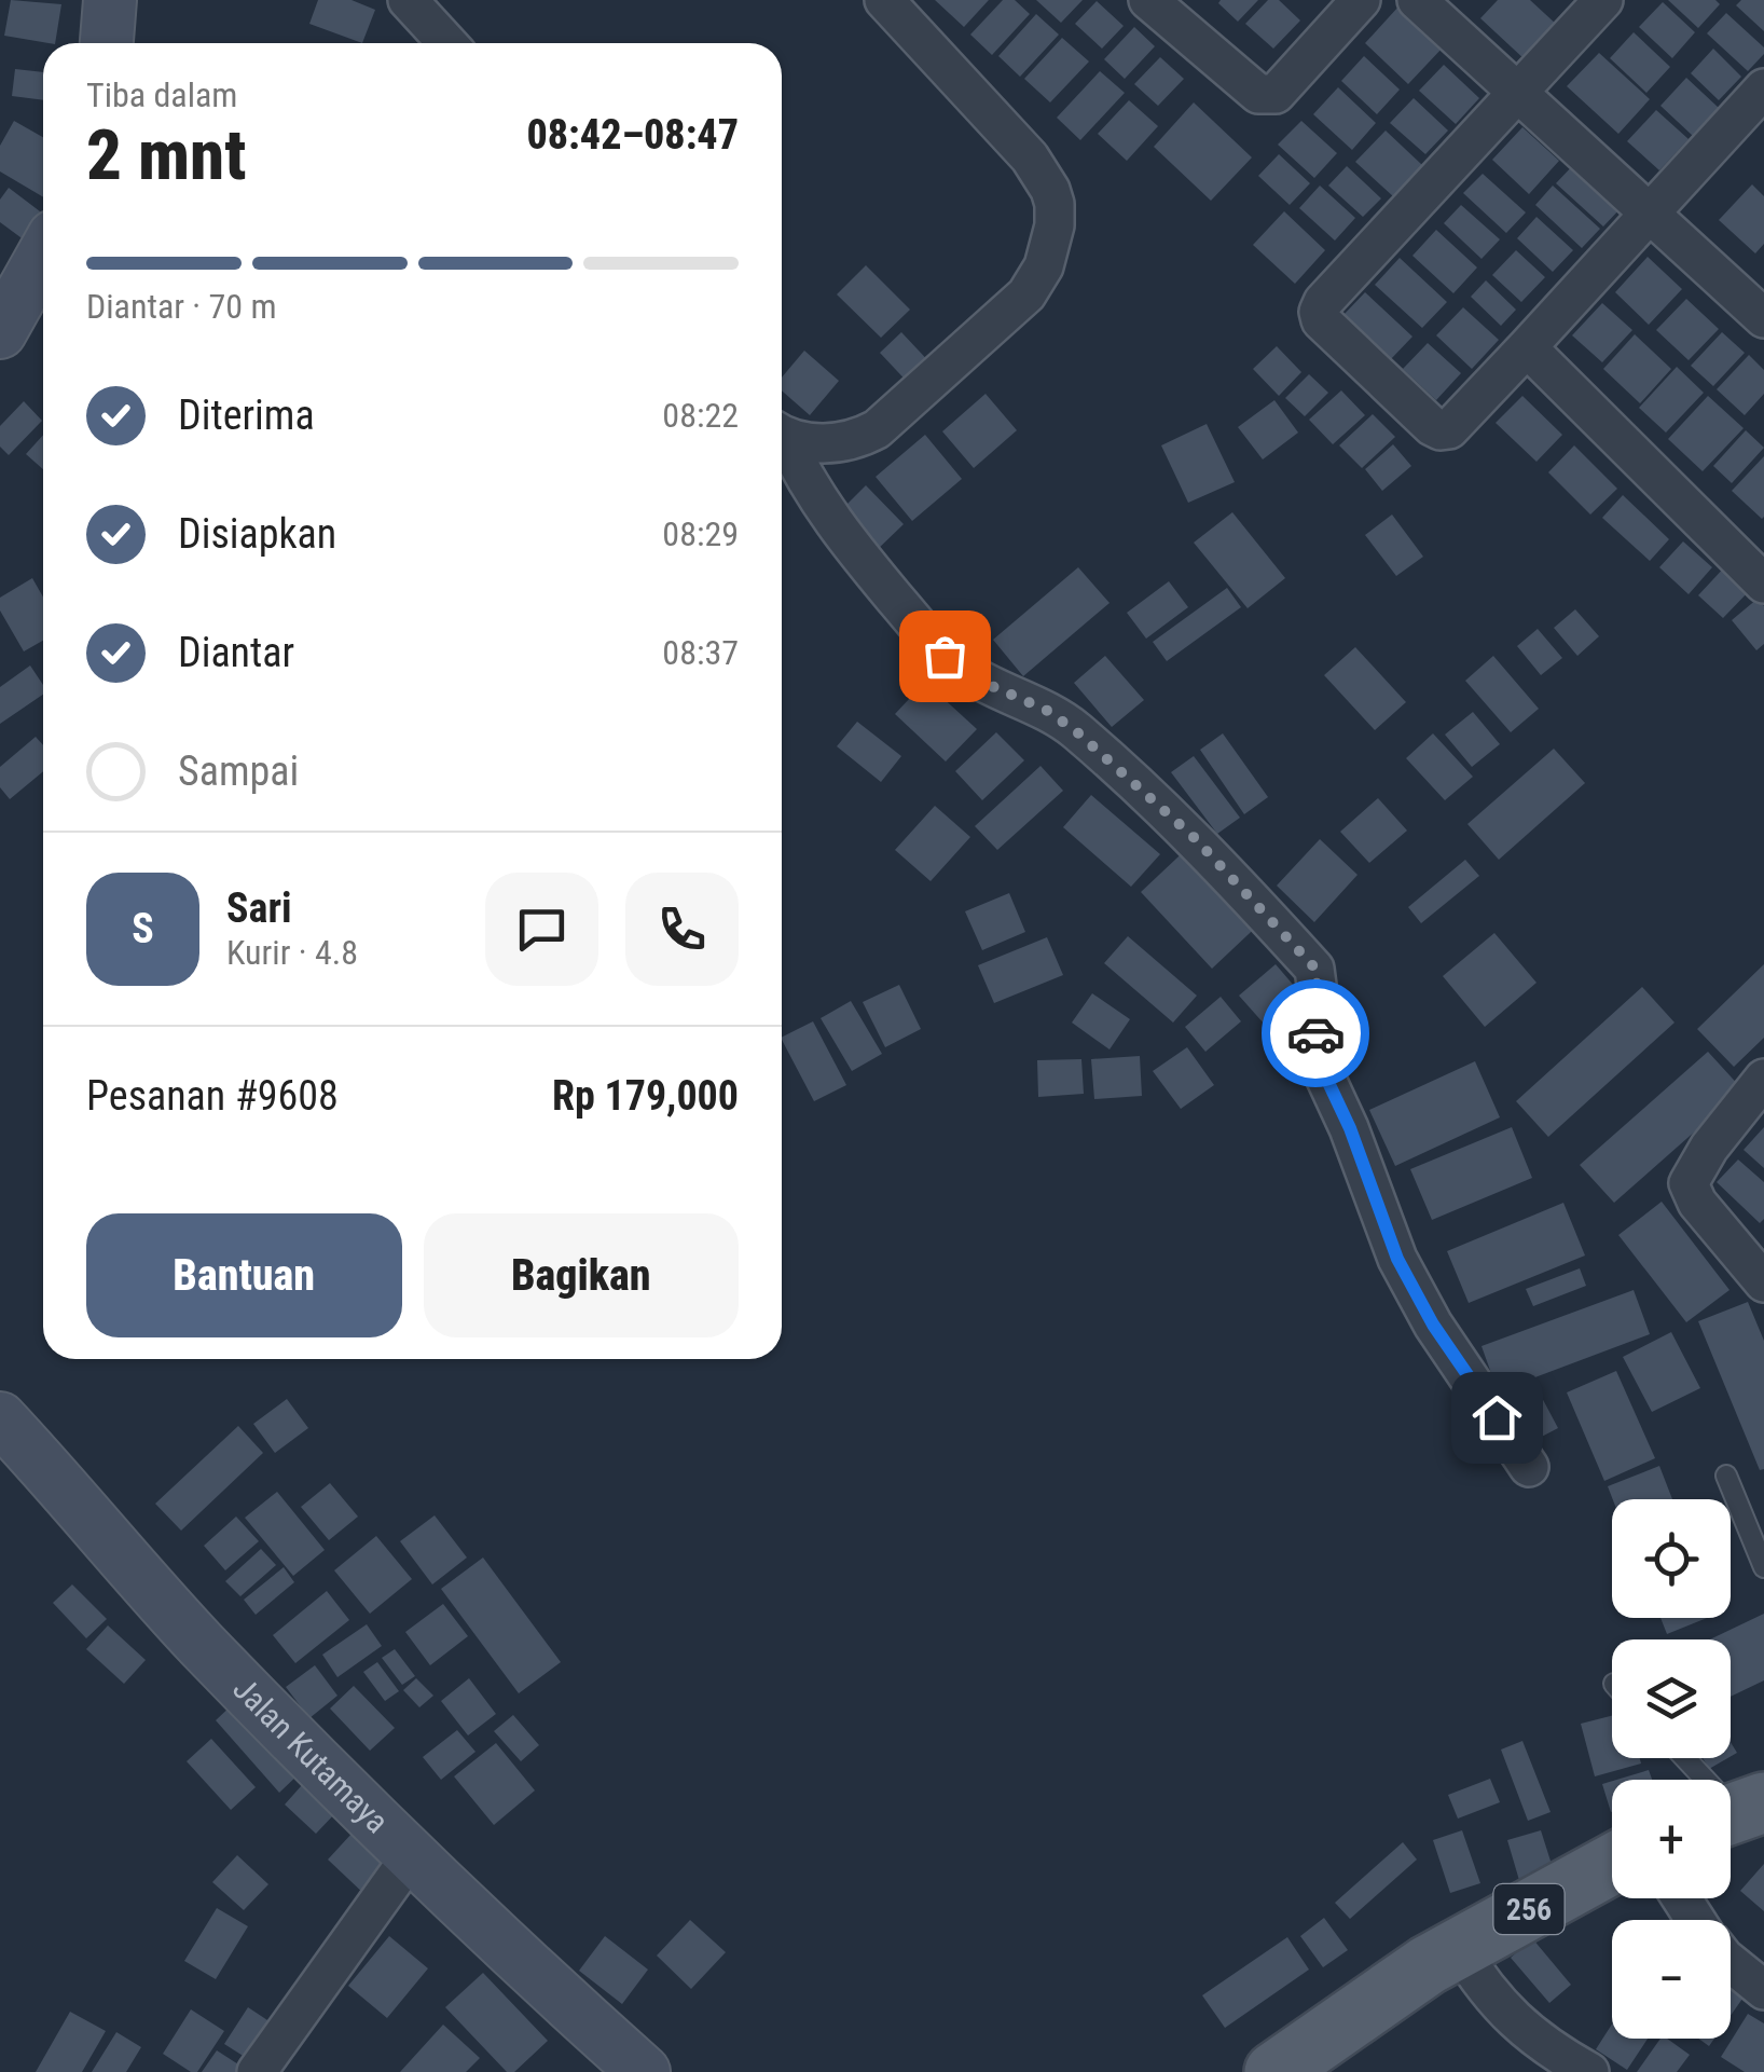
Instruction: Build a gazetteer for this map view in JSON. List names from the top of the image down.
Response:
{
  "streets": {
    "main road": ["Jalan Kutamaya", "256"]
  },
  "page": {
    "heading": ["2 mnt", "Tiba dalam", "08:42–08:47"],
    "panel": [
      "Sari",
      "Kurir · 4.8",
      "Pesanan #9608",
      "Rp 179,000"
    ],
    "bar": "Diantar · 70 m",
    "list": [
      ["Diterima", "08:22"],
      ["Disiapkan", "08:29"],
      ["Diantar", "08:37"],
      "Sampai"
    ],
    "round": "S",
    "buttons": ["Bantuan", "Bagikan"],
    "map_buttons": ["+", "−"]
  }
}
